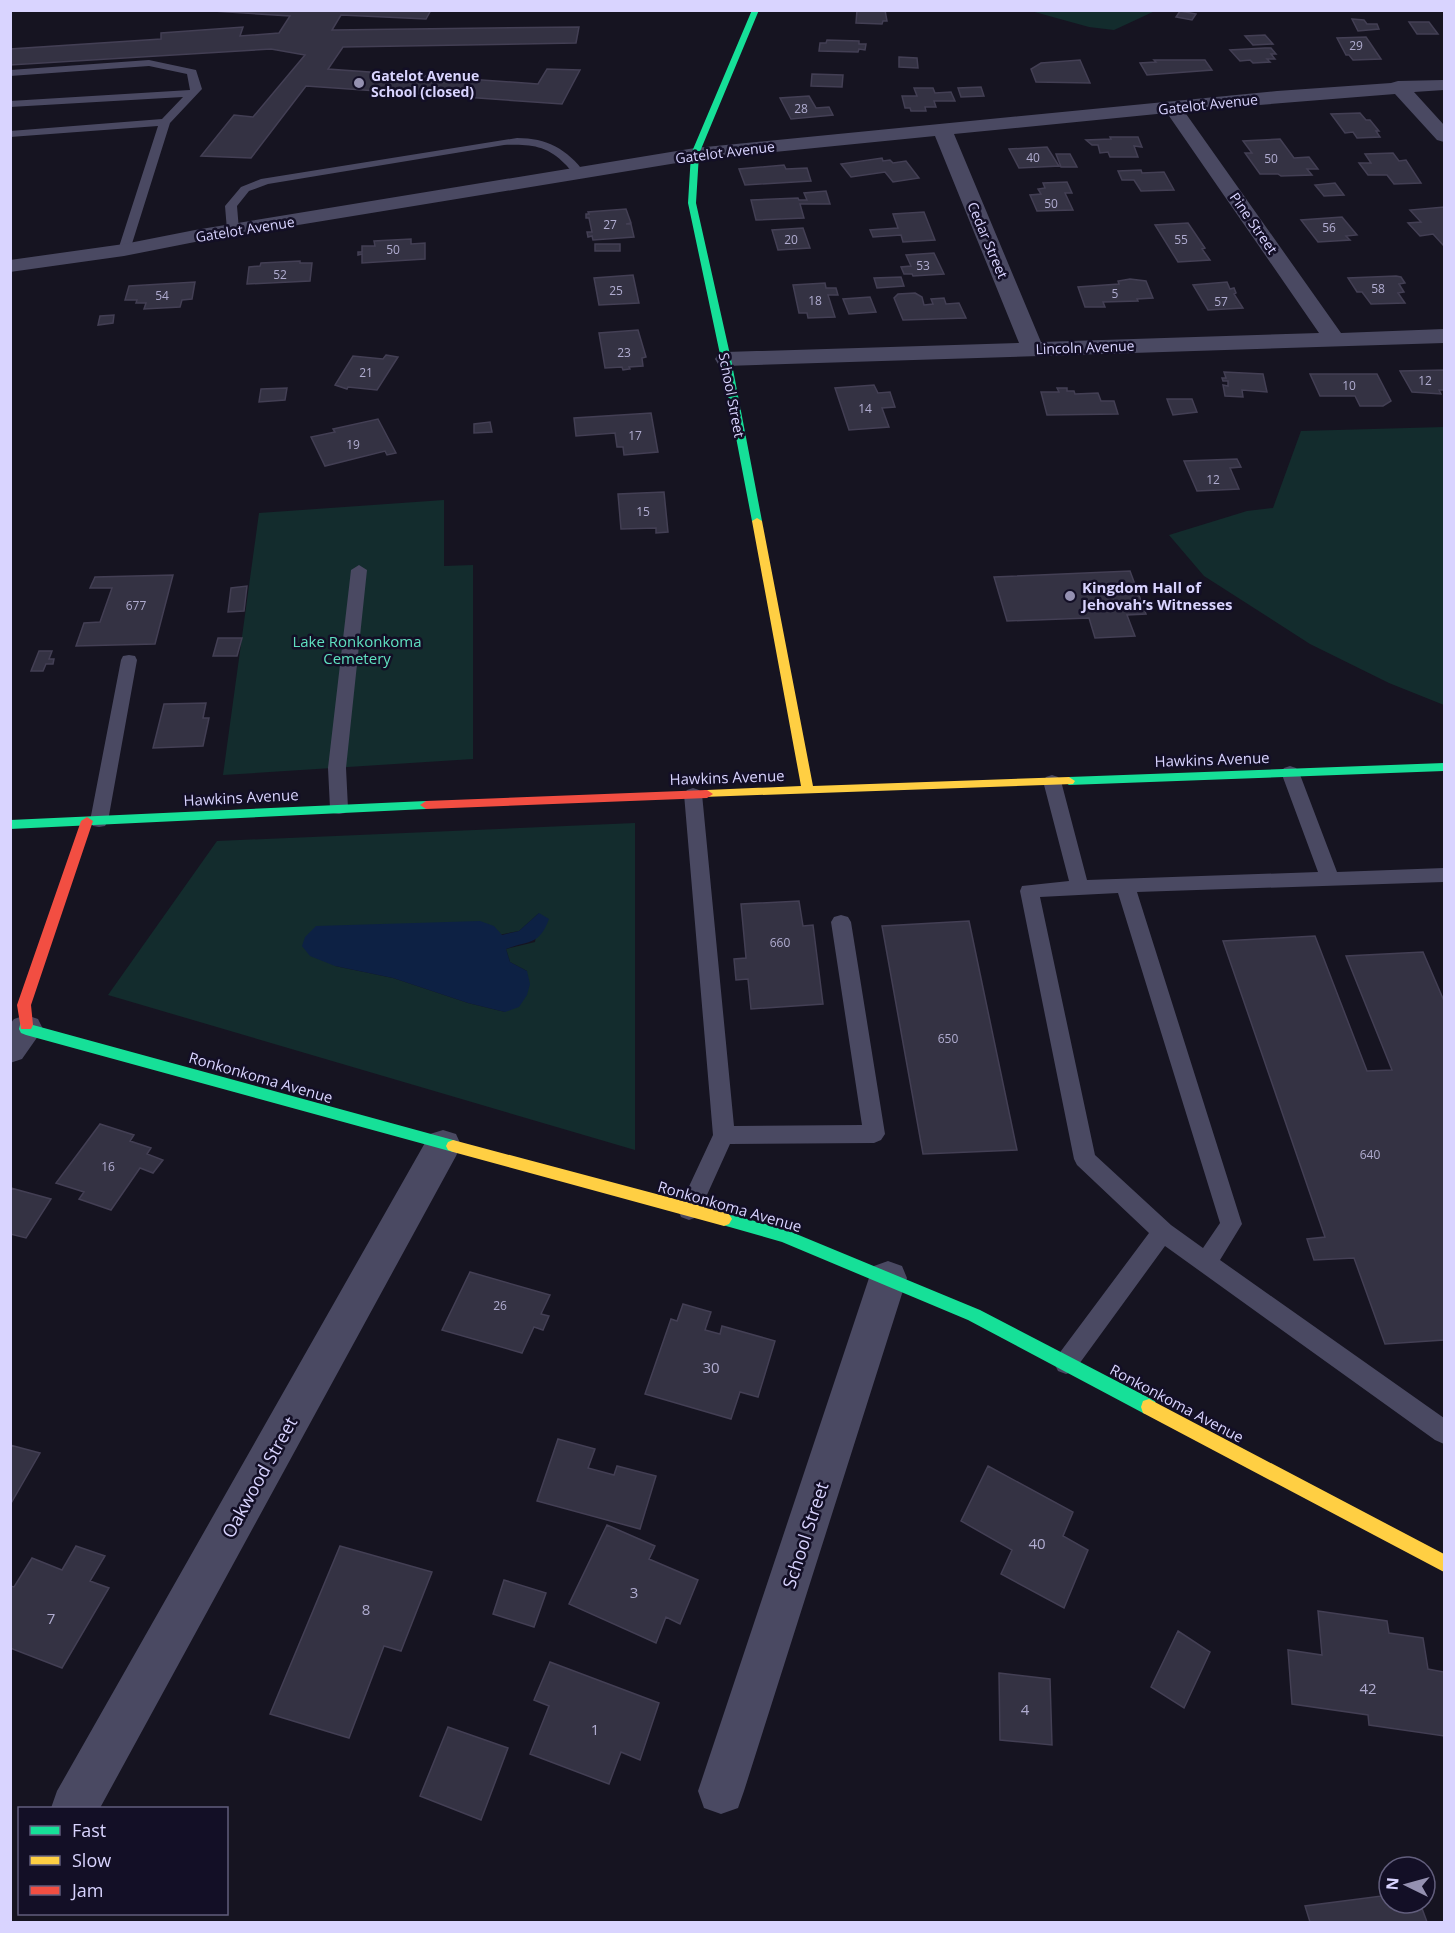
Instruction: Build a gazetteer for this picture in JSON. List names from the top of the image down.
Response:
{
  "streets": {
    "street": [
      "Gatelot Avenue",
      "Pine Street",
      "Cedar Street",
      "Lincoln Avenue",
      "School Street",
      "Hawkins Avenue",
      "Ronkonkoma Avenue",
      "Oakwood Street"
    ]
  },
  "crossings": [
    ["Gatelot Avenue", "Pine Street"],
    ["Gatelot Avenue", "Cedar Street"],
    ["Gatelot Avenue", "School Street"],
    ["Pine Street", "Lincoln Avenue"],
    ["Cedar Street", "Lincoln Avenue"],
    ["Lincoln Avenue", "School Street"],
    ["School Street", "Hawkins Avenue"],
    ["School Street", "Ronkonkoma Avenue"],
    ["Hawkins Avenue", "Ronkonkoma Avenue"],
    ["Ronkonkoma Avenue", "Oakwood Street"]
  ],
  "parks": ["Lake Ronkonkoma Cemetery"],
  "places": ["Gatelot Avenue School (closed)", "Kingdom Hall of Jehovah’s Witnesses"],
  "house_numbers": [
    "29",
    "28",
    "40",
    "50",
    "50",
    "27",
    "56",
    "20",
    "55",
    "50",
    "53",
    "52",
    "58",
    "25",
    "5",
    "54",
    "18",
    "57",
    "23",
    "21",
    "12",
    "10",
    "14",
    "17",
    "19",
    "12",
    "15",
    "677",
    "660",
    "650",
    "640",
    "16",
    "26",
    "30",
    "40",
    "3",
    "8",
    "7",
    "42",
    "4",
    "1"
  ],
  "legend": ["Fast", "Slow", "Jam"],
  "north": "left"
}
